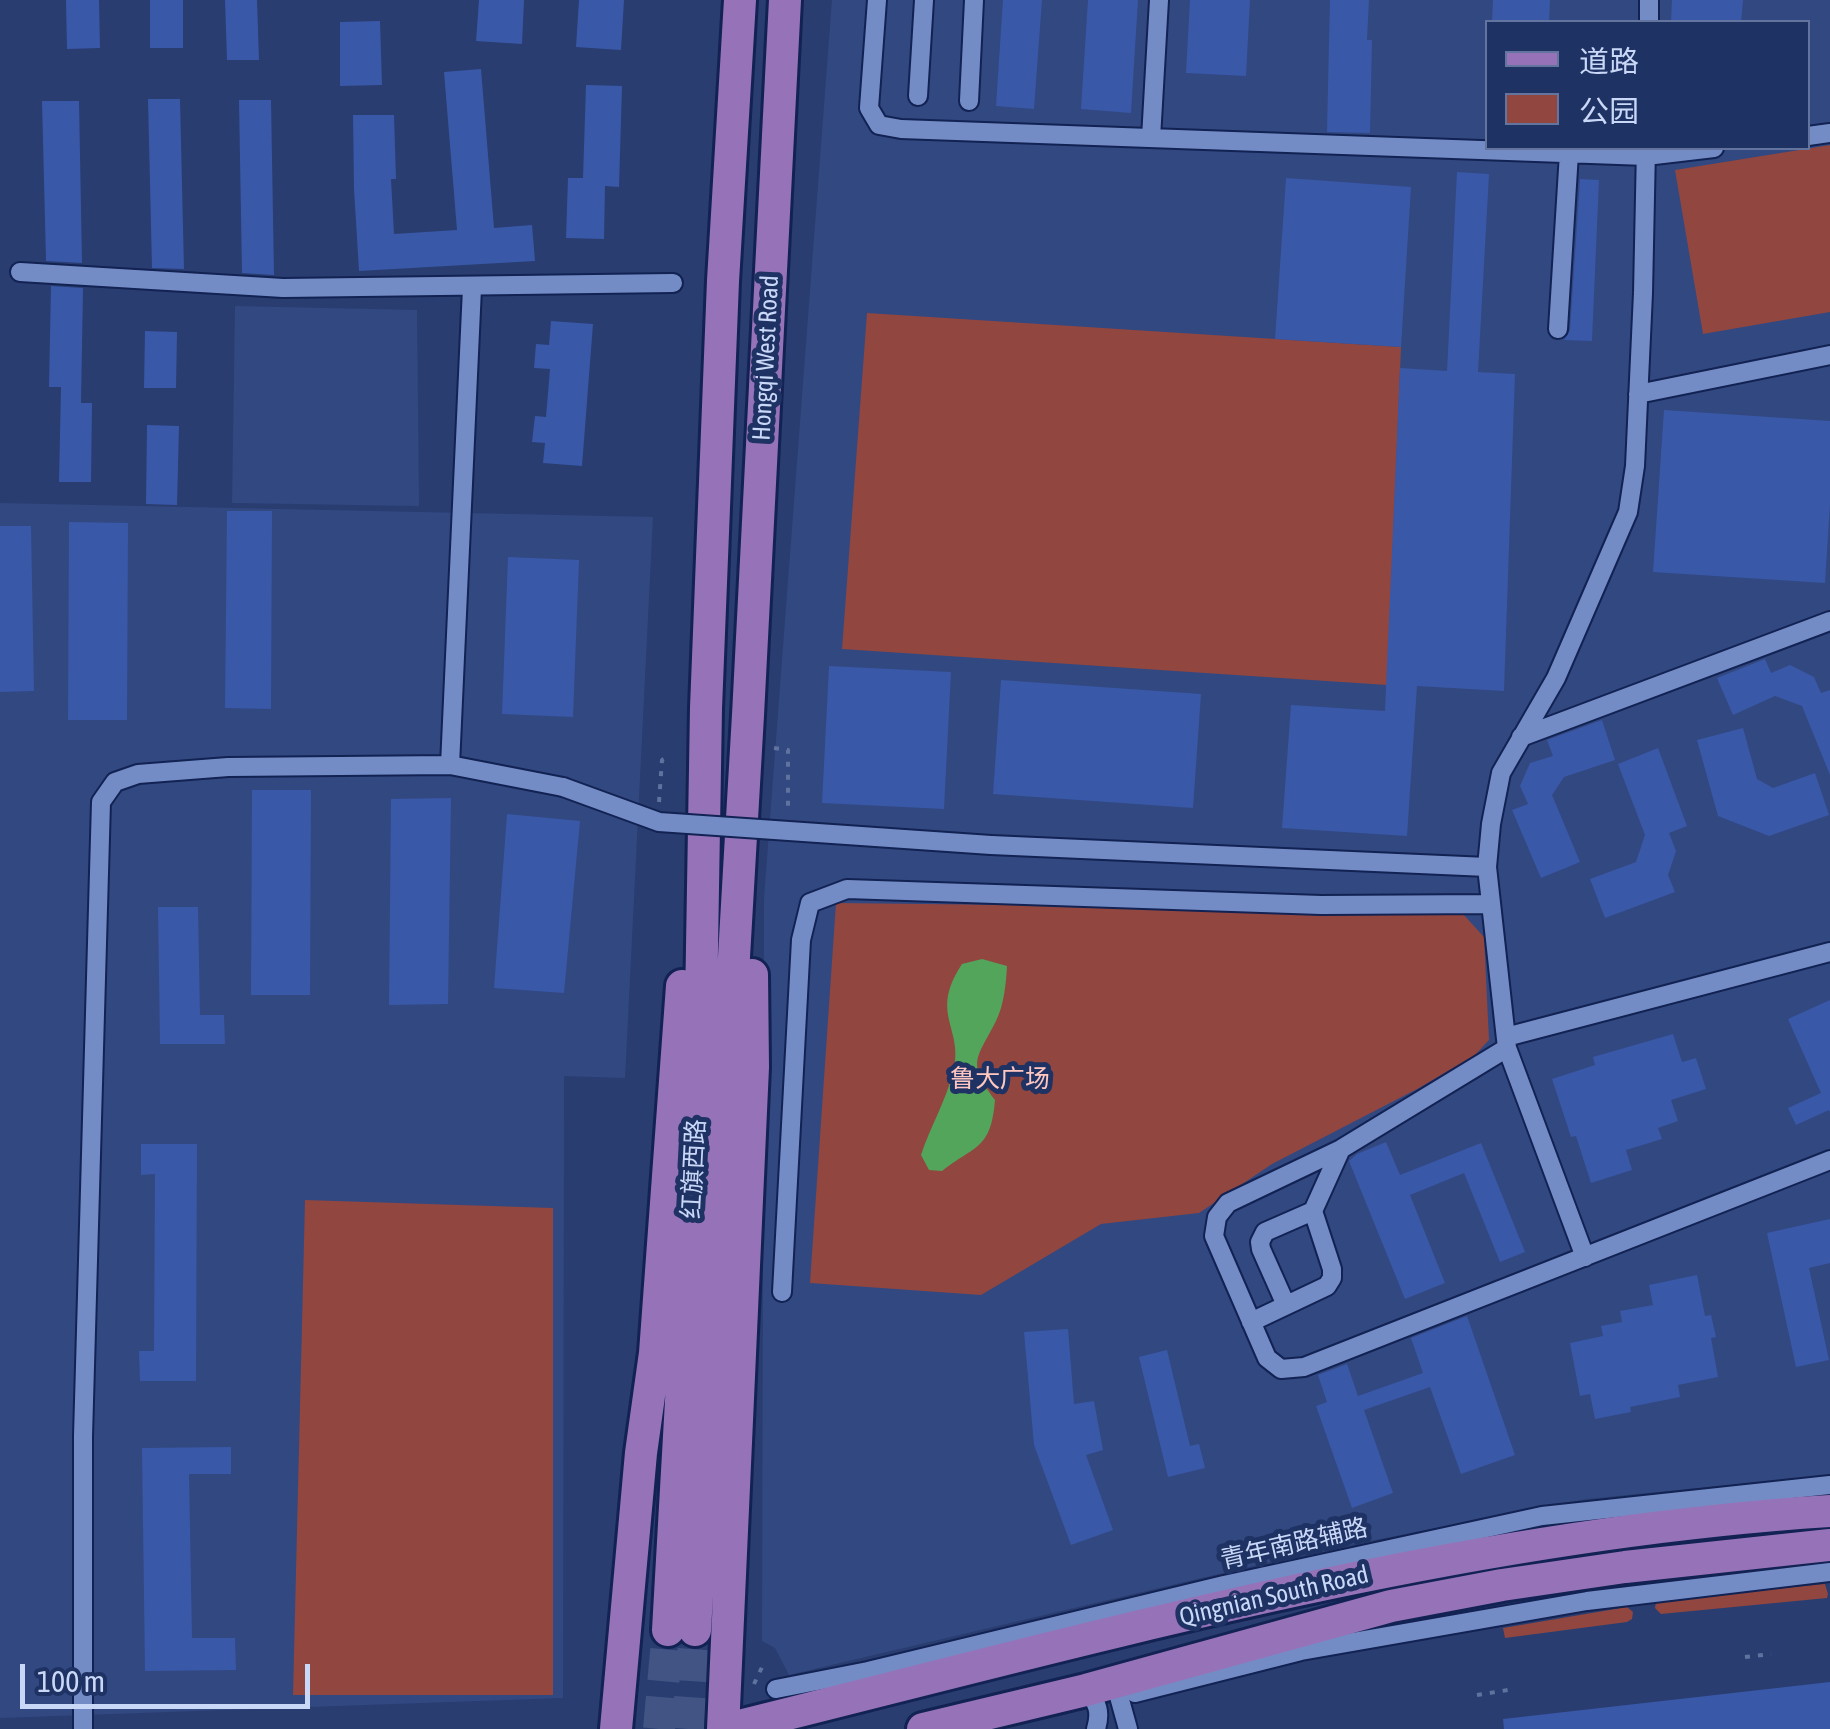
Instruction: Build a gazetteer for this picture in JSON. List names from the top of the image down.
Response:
{
  "streets": {
    "main road": ["Hongqi West Road", "红旗西路", "Qingnian South Road"],
    "lane": ["青年南路辅路"]
  },
  "crossings": [
    ["Hongqi West Road", "红旗西路"]
  ],
  "parks": ["鲁大广场"],
  "legend": ["道路", "公园"],
  "scale_bar": "100 m"
}
